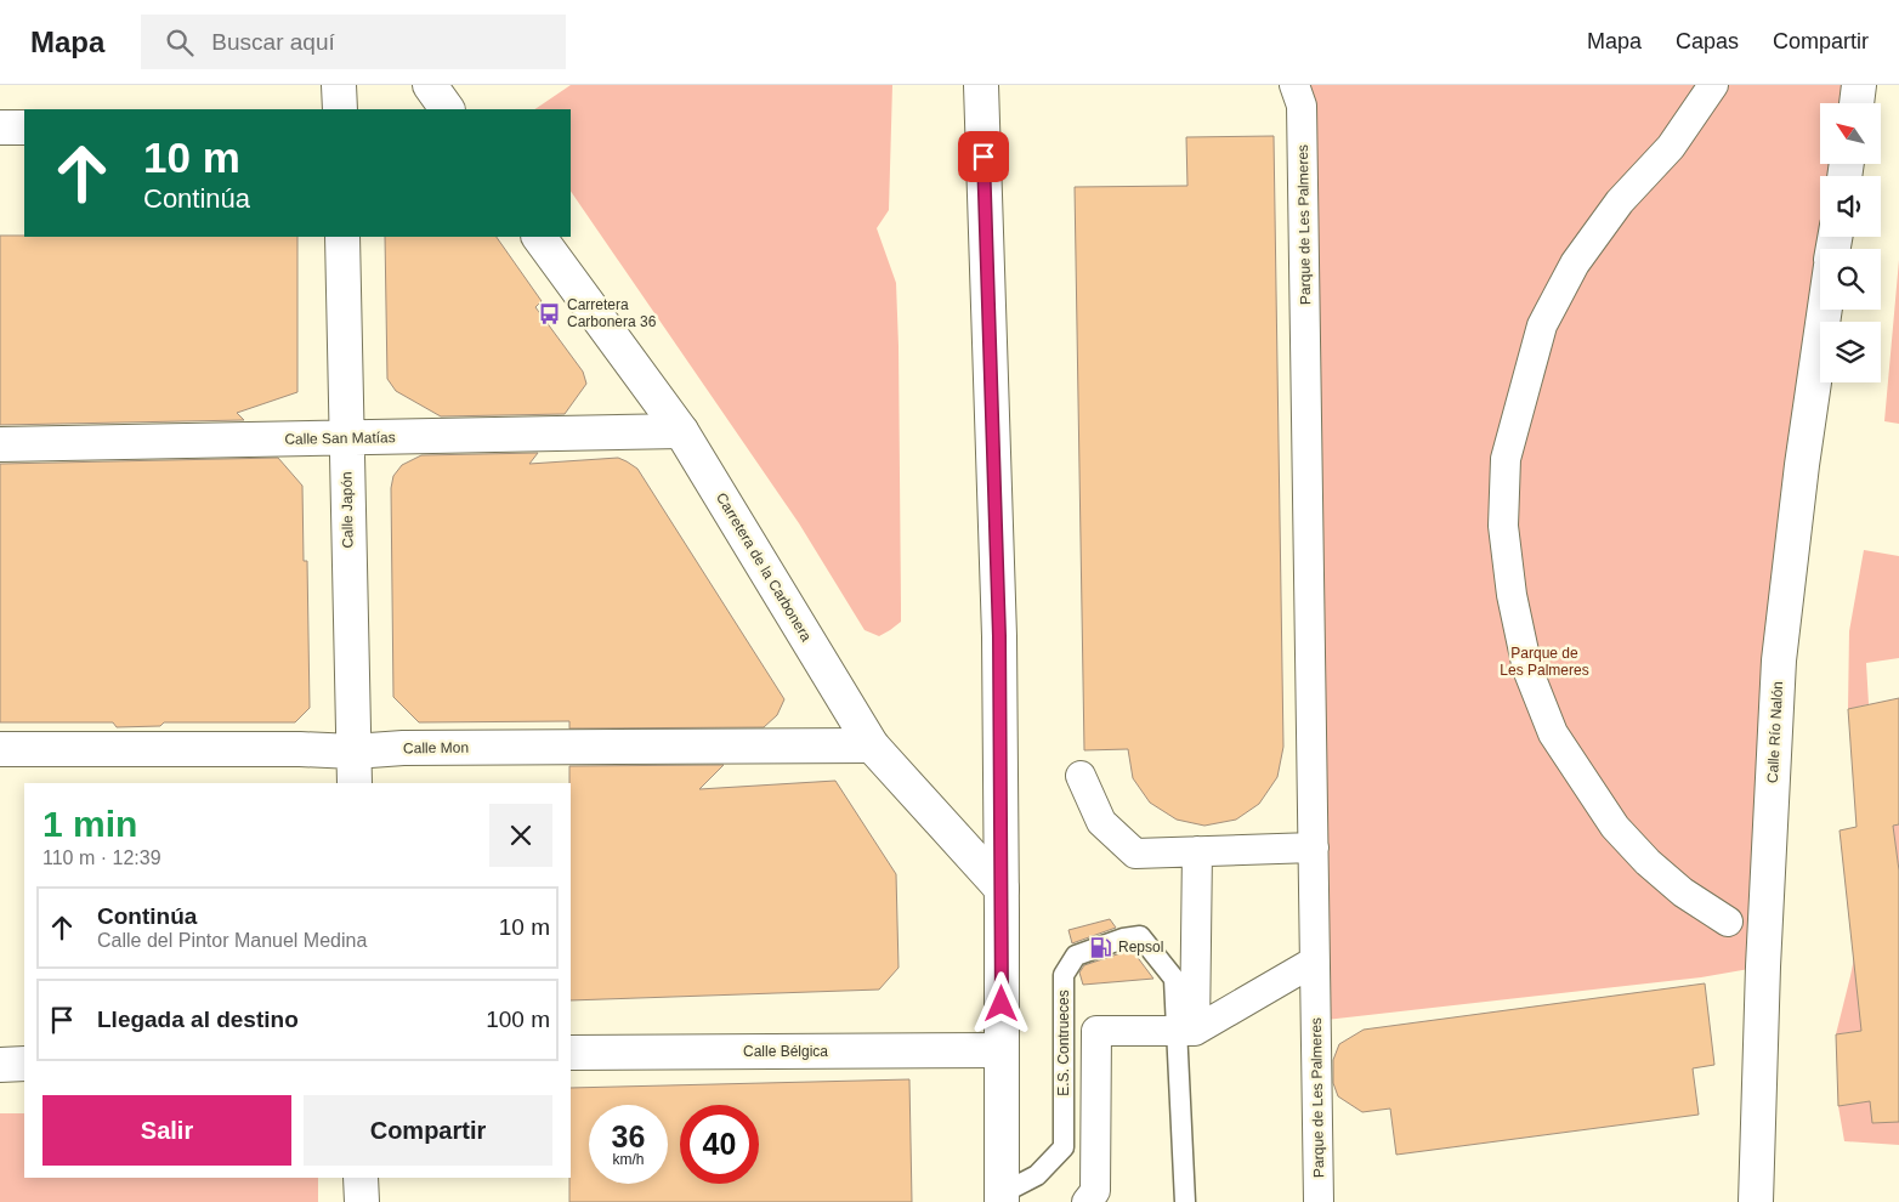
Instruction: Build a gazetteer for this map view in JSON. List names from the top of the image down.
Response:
{
  "streets": {
    "street": [
      "Parque de Les Palmeres",
      "Calle San Matías",
      "Calle Japón",
      "Carretera de la Carbonera",
      "Calle Río Nalón",
      "Calle Mon",
      "Calle Bélgica"
    ],
    "lane": ["E.S. Contrueces"]
  },
  "crossings": [
    ["Calle San Matías", "Calle Japón"],
    ["Calle San Matías", "Carretera de la Carbonera"],
    ["Calle Japón", "Calle Mon"],
    ["Carretera de la Carbonera", "Calle Mon"]
  ],
  "parks": ["Parque de Les Palmeres"],
  "places": {
    "bus stop": ["Carretera Carbonera 36"],
    "fuel station": ["Repsol"]
  },
  "north": "top left",
  "page": {
    "header": "Mapa",
    "search": "Buscar aquí",
    "nav": ["Mapa", "Capas", "Compartir"],
    "turn": ["10 m", "Continúa"],
    "heading": ["1 min", "110 m · 12:39"],
    "list": [
      {
        "name": "Continúa",
        "note": "Calle del Pintor Manuel Medina",
        "value": "10 m"
      },
      {
        "name": "Llegada al destino",
        "value": "100 m"
      }
    ],
    "buttons": ["Salir", "Compartir"],
    "speed": "36 km/h",
    "limit": "40"
  }
}
